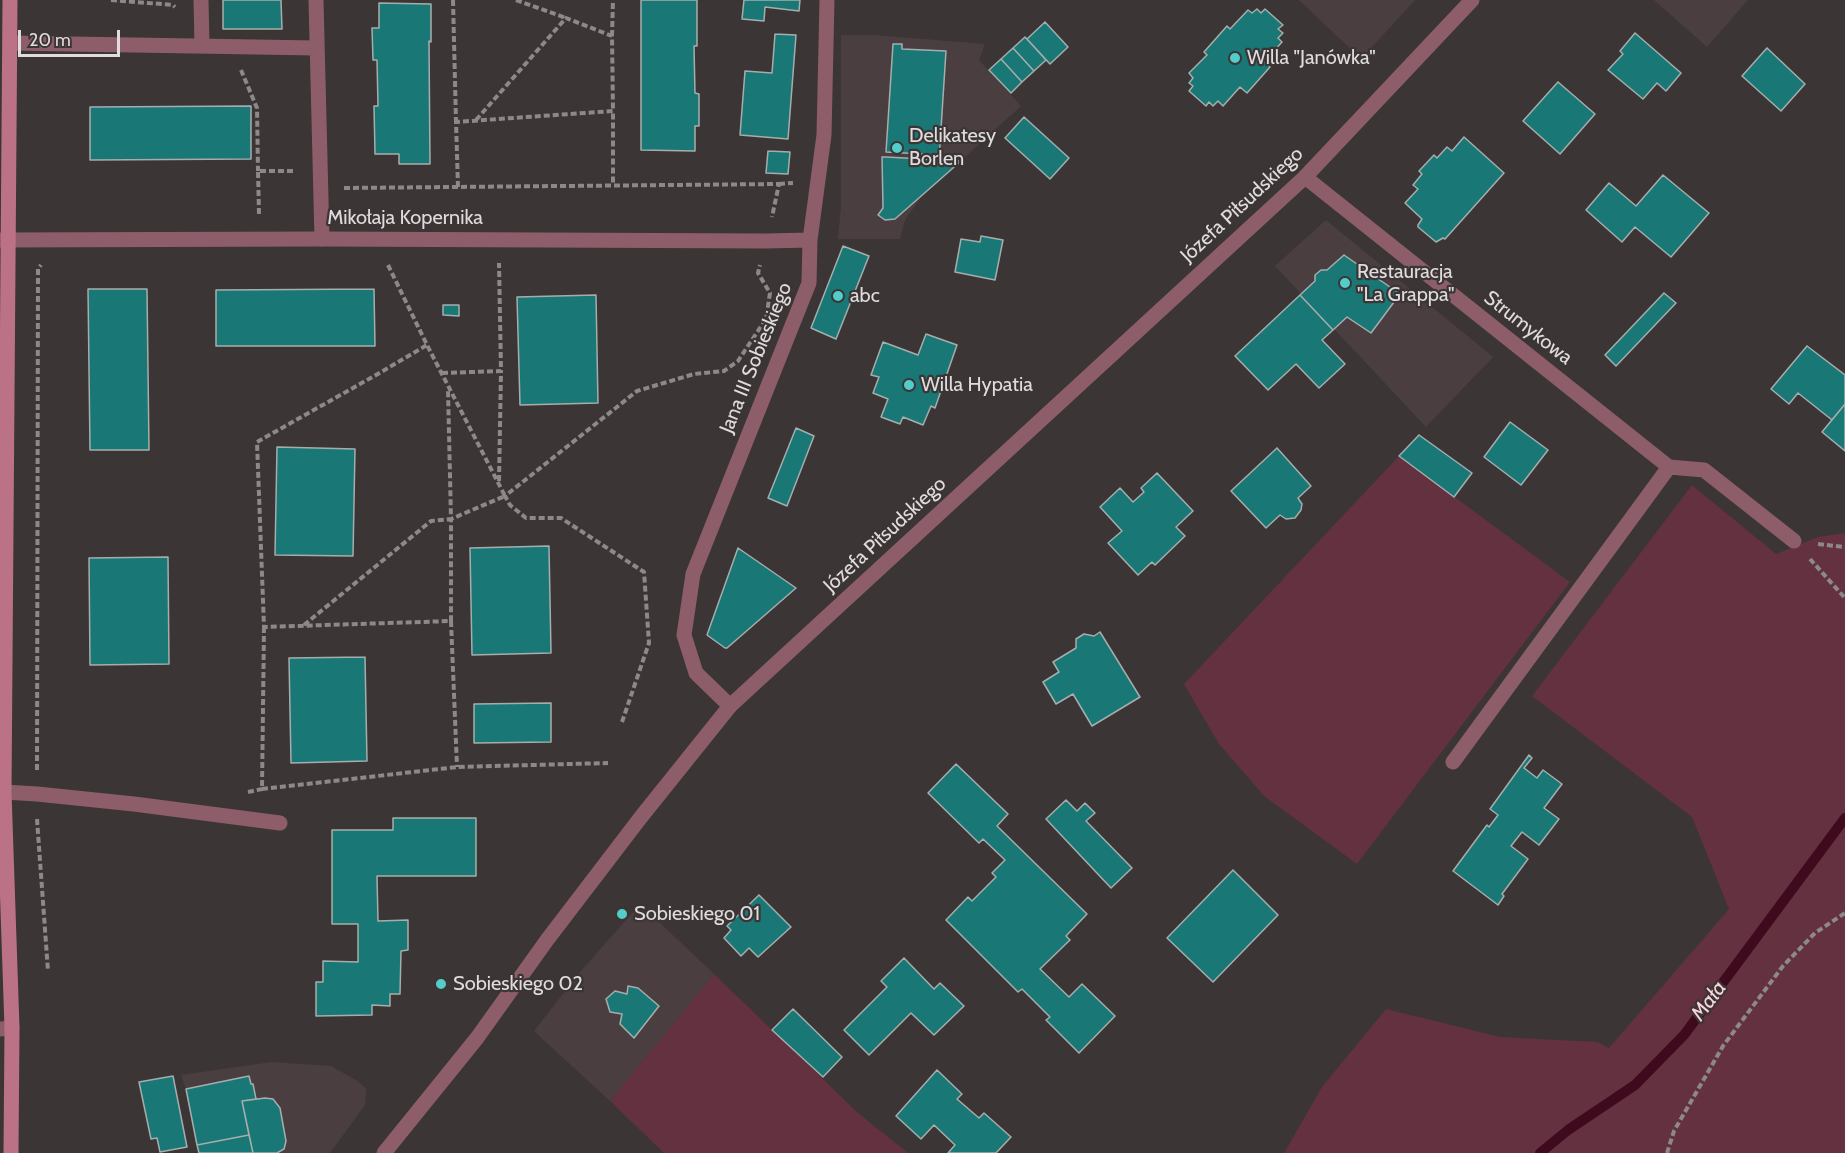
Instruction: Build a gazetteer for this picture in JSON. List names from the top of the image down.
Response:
{
  "streets": {
    "street": [
      "Józefa Piłsudskiego",
      "Mikołaja Kopernika",
      "Strumykowa",
      "Jana III Sobieskiego"
    ]
  },
  "crossings": [
    ["Józefa Piłsudskiego", "Strumykowa"],
    ["Józefa Piłsudskiego", "Jana III Sobieskiego"],
    ["Mikołaja Kopernika", "Jana III Sobieskiego"]
  ],
  "water": ["Mała"],
  "places": [
    "Willa \"Janówka\"",
    "Delikatesy Borlen",
    "Restauracja \"La Grappa\"",
    "abc",
    "Willa Hypatia",
    "Sobieskiego 01",
    "Sobieskiego 02"
  ],
  "scale_bar": "20 m"
}
